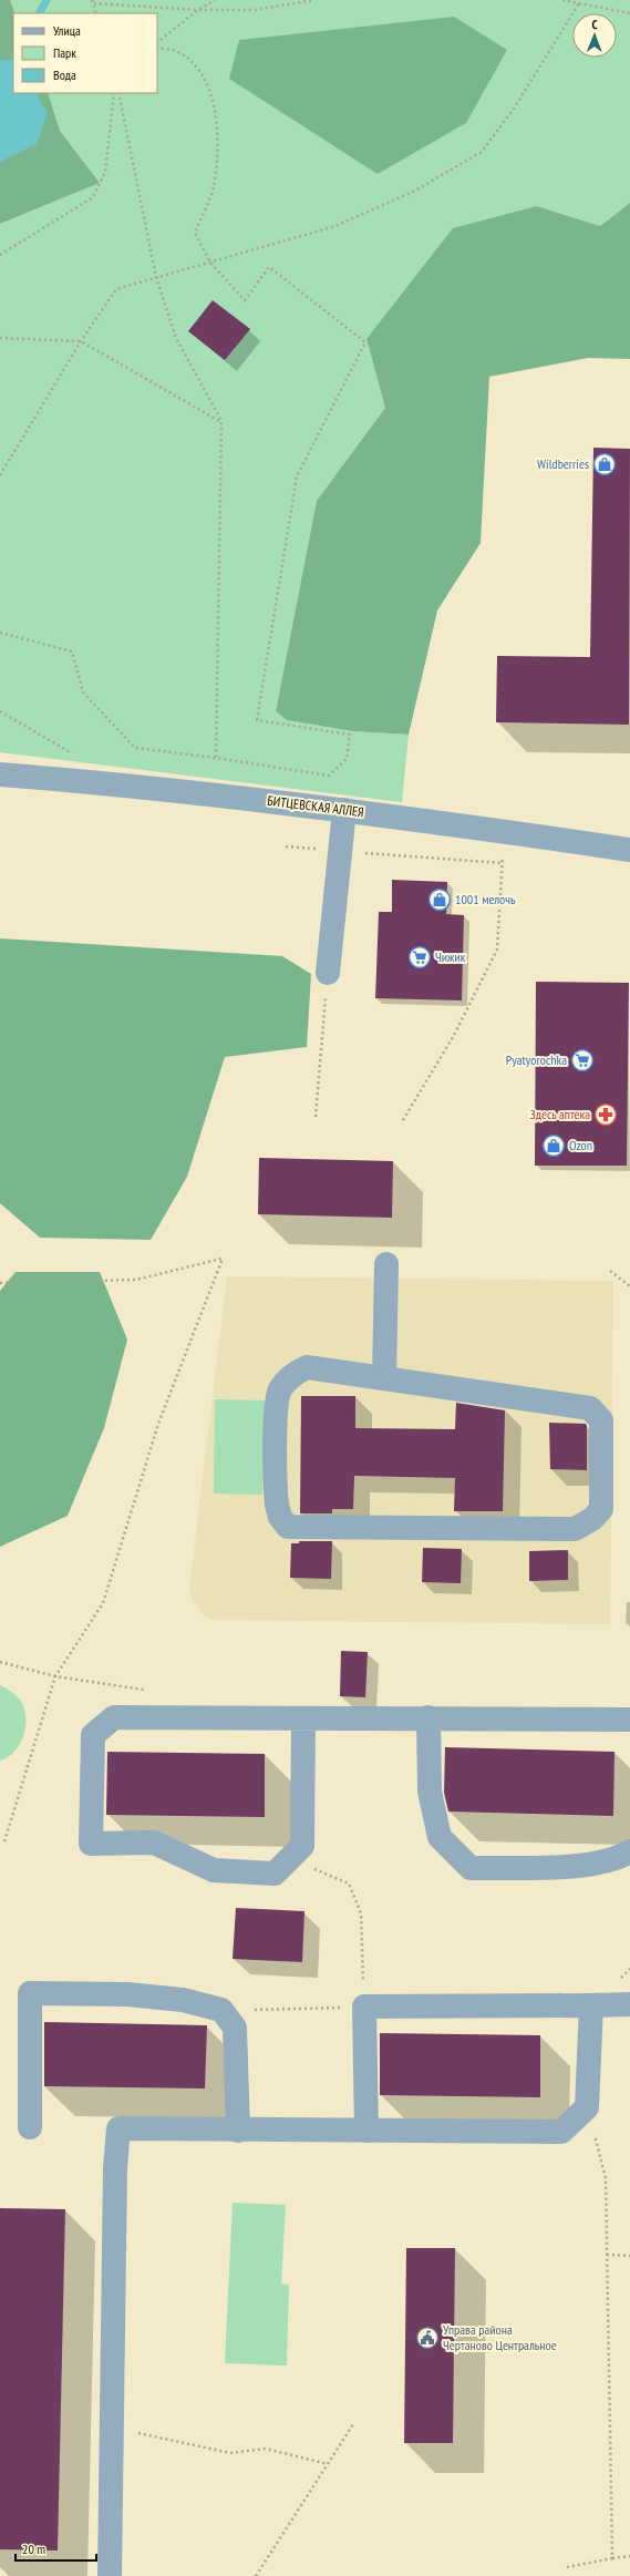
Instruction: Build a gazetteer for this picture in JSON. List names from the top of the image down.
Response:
{
  "streets": {
    "street": ["БИТЦЕВСКАЯ АЛЛЕЯ"]
  },
  "places": {
    "shop": ["Wildberries", "1001 мелочь", "Ozon"],
    "supermarket": ["Чижик", "Pyatyorochka"],
    "pharmacy": ["Здесь аптека"],
    "public building": ["Управа района Чертаново Центральное"]
  },
  "legend": ["Улица", "Парк", "Вода"],
  "scale_bar": "20 m",
  "north": "top"
}
